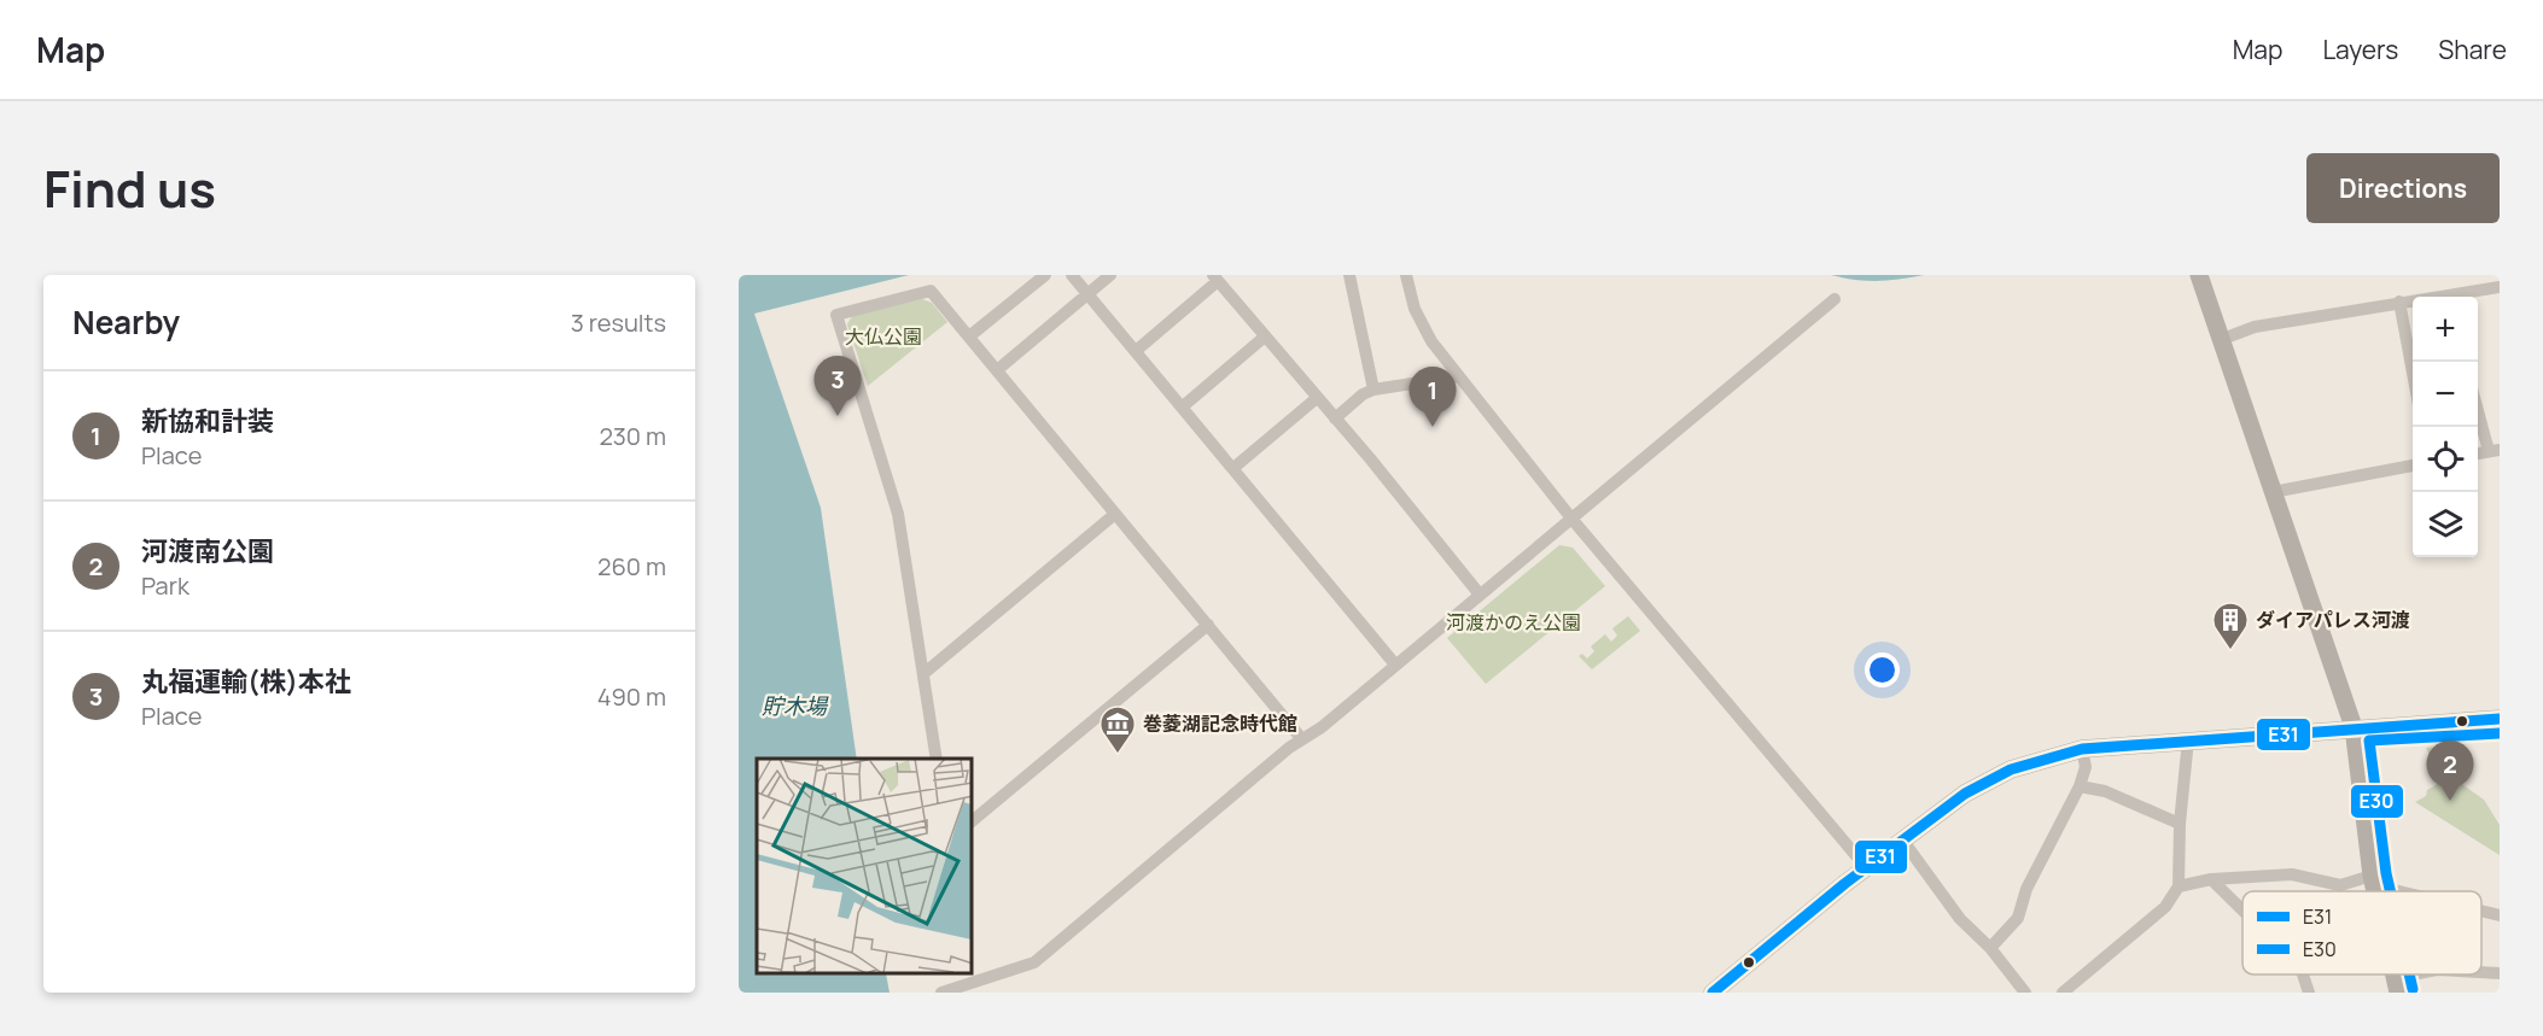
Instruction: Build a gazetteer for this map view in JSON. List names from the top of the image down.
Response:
{
  "water": ["貯木場"],
  "parks": ["大仏公園", "河渡かのえ公園"],
  "places": {
    "building": ["ダイアパレス河渡"],
    "museum": ["巻菱湖記念時代館"]
  },
  "lines": ["transit line E31", "transit line E30"],
  "legend": ["E31", "E30"],
  "page": {
    "header": "Map",
    "nav": ["Map", "Layers", "Share"],
    "title": "Find us",
    "buttons": "Directions",
    "heading": ["Nearby", "3 results"],
    "map_buttons": ["+", "−"],
    "pins": ["3", "1", "2"],
    "list": [
      {
        "mark": "1",
        "name": "新協和計装",
        "note": "Place",
        "value": "230 m"
      },
      {
        "mark": "2",
        "name": "河渡南公園",
        "note": "Park",
        "value": "260 m"
      },
      {
        "mark": "3",
        "name": "丸福運輸(株)本社",
        "note": "Place",
        "value": "490 m"
      }
    ]
  }
}
